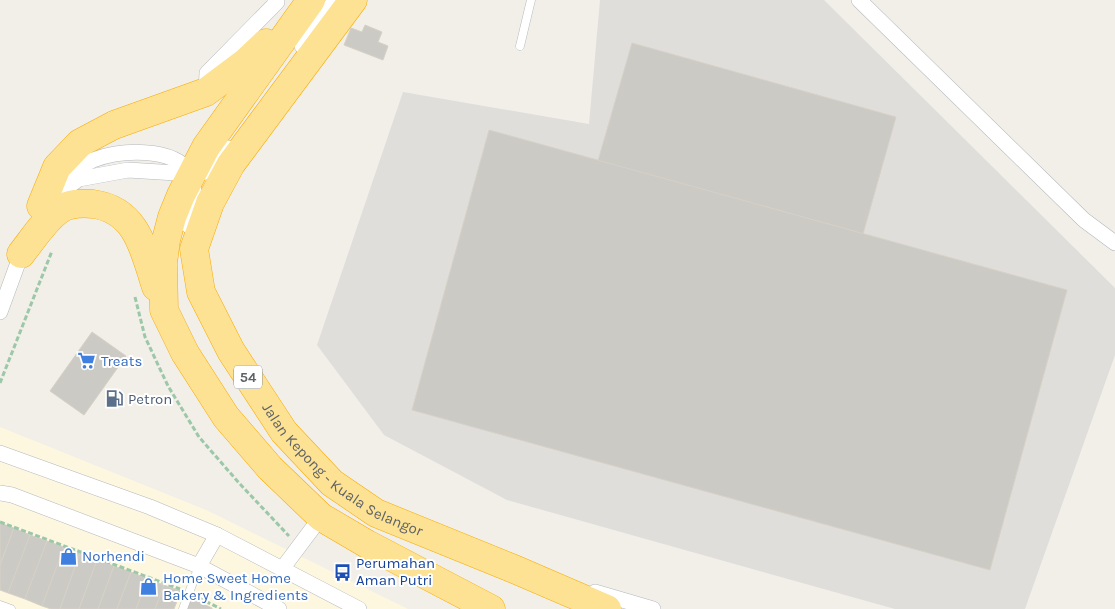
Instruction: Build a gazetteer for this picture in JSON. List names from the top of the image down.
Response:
{
  "streets": {
    "highway": ["54", "Jalan Kepong - Kuala Selangor"]
  },
  "places": {
    "supermarket": ["Treats"],
    "fuel station": ["Petron"],
    "shop": ["Norhendi", "Home Sweet Home Bakery & Ingredients"],
    "bus stop": ["Perumahan Aman Putri"]
  }
}
